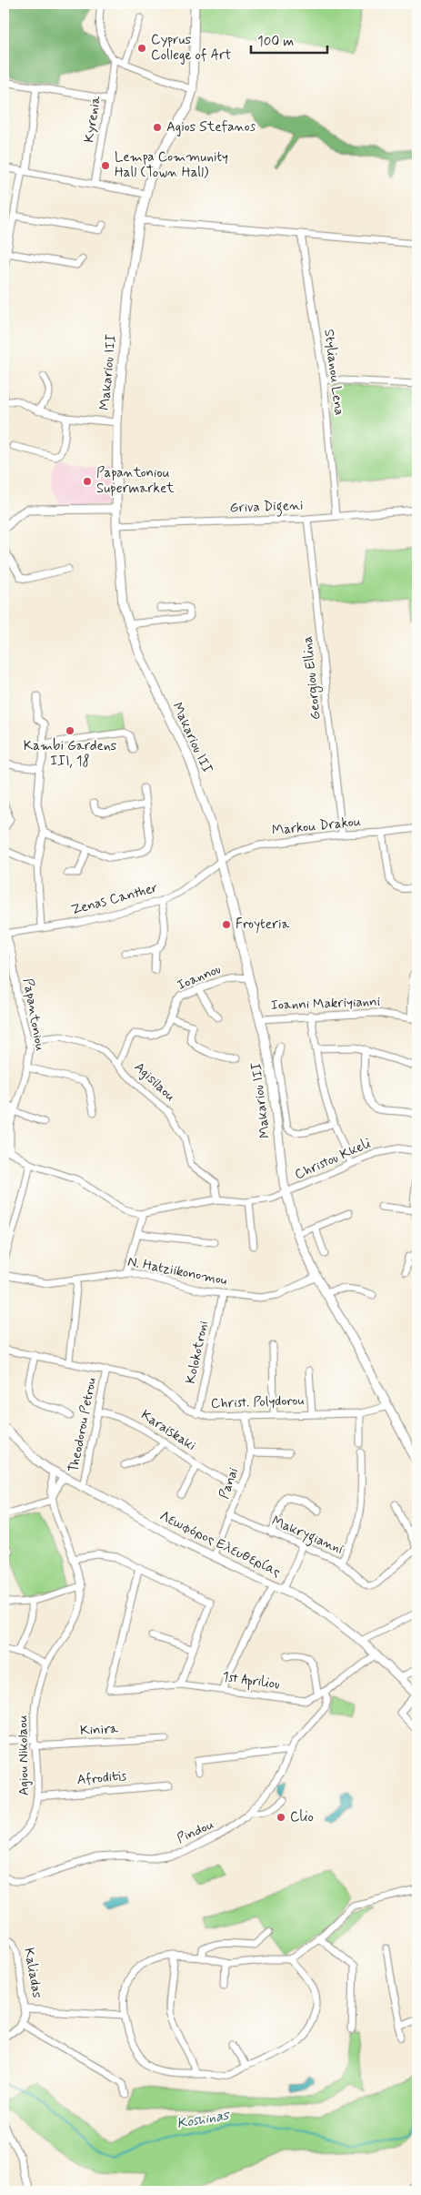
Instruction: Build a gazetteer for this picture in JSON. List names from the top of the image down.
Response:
{
  "streets": {
    "main road": ["Makariou III", "Λεωφόρος Ελευθερίας"],
    "street": [
      "Kyrenia",
      "Stylianou Lena",
      "Griva Digeni",
      "Georgiou Ellina",
      "Markou Drakou",
      "Zenas Canther",
      "Ioannou",
      "Ioanni Makriyianni",
      "Papantoniou",
      "Agisilaou",
      "Christou Kkeli",
      "N. Hatziikonomou",
      "Kolokotroni",
      "Christ. Polydorou",
      "Theodorou Petrou",
      "Karaiskaki",
      "Panai",
      "Makrygianni",
      "1st Apriliou",
      "Kinira",
      "Agiou Nikolaou",
      "Afroditis",
      "Pindou",
      "Kaliadas"
    ]
  },
  "crossings": [
    ["Makariou III", "Griva Digeni"],
    ["Makariou III", "Markou Drakou"],
    ["Makariou III", "Zenas Canther"],
    ["Makariou III", "Ioannou"],
    ["Makariou III", "Ioanni Makriyianni"],
    ["Makariou III", "Christou Kkeli"],
    ["Makariou III", "N. Hatziikonomou"],
    ["Makariou III", "Christ. Polydorou"],
    ["Stylianou Lena", "Griva Digeni"],
    ["Griva Digeni", "Georgiou Ellina"],
    ["Georgiou Ellina", "Markou Drakou"],
    ["Markou Drakou", "Zenas Canther"],
    ["Zenas Canther", "Papantoniou"],
    ["Ioannou", "Agisilaou"],
    ["Papantoniou", "Agisilaou"],
    ["Agisilaou", "Christou Kkeli"],
    ["N. Hatziikonomou", "Kolokotroni"],
    ["Kolokotroni", "Christ. Polydorou"],
    ["Christ. Polydorou", "Theodorou Petrou"],
    ["Christ. Polydorou", "Panai"],
    ["Theodorou Petrou", "Karaiskaki"],
    ["Theodorou Petrou", "Λεωφόρος Ελευθερίας"],
    ["Karaiskaki", "Panai"],
    ["Panai", "Makrygianni"],
    ["Panai", "Λεωφόρος Ελευθερίας"],
    ["Λεωφόρος Ελευθερίας", "1st Apriliou"],
    ["Λεωφόρος Ελευθερίας", "Agiou Nikolaou"],
    ["1st Apriliou", "Pindou"],
    ["Kinira", "Agiou Nikolaou"],
    ["Agiou Nikolaou", "Afroditis"]
  ],
  "water": ["Koshinas"],
  "places": [
    "Cyprus College of Art",
    "Agios Stefanos",
    "Lempa Community Hall (Town Hall)",
    "Papantoniou Supermarket",
    "Kambi Gardens III, 18",
    "Froyteria",
    "Clio"
  ],
  "scale_bar": "100 m"
}
